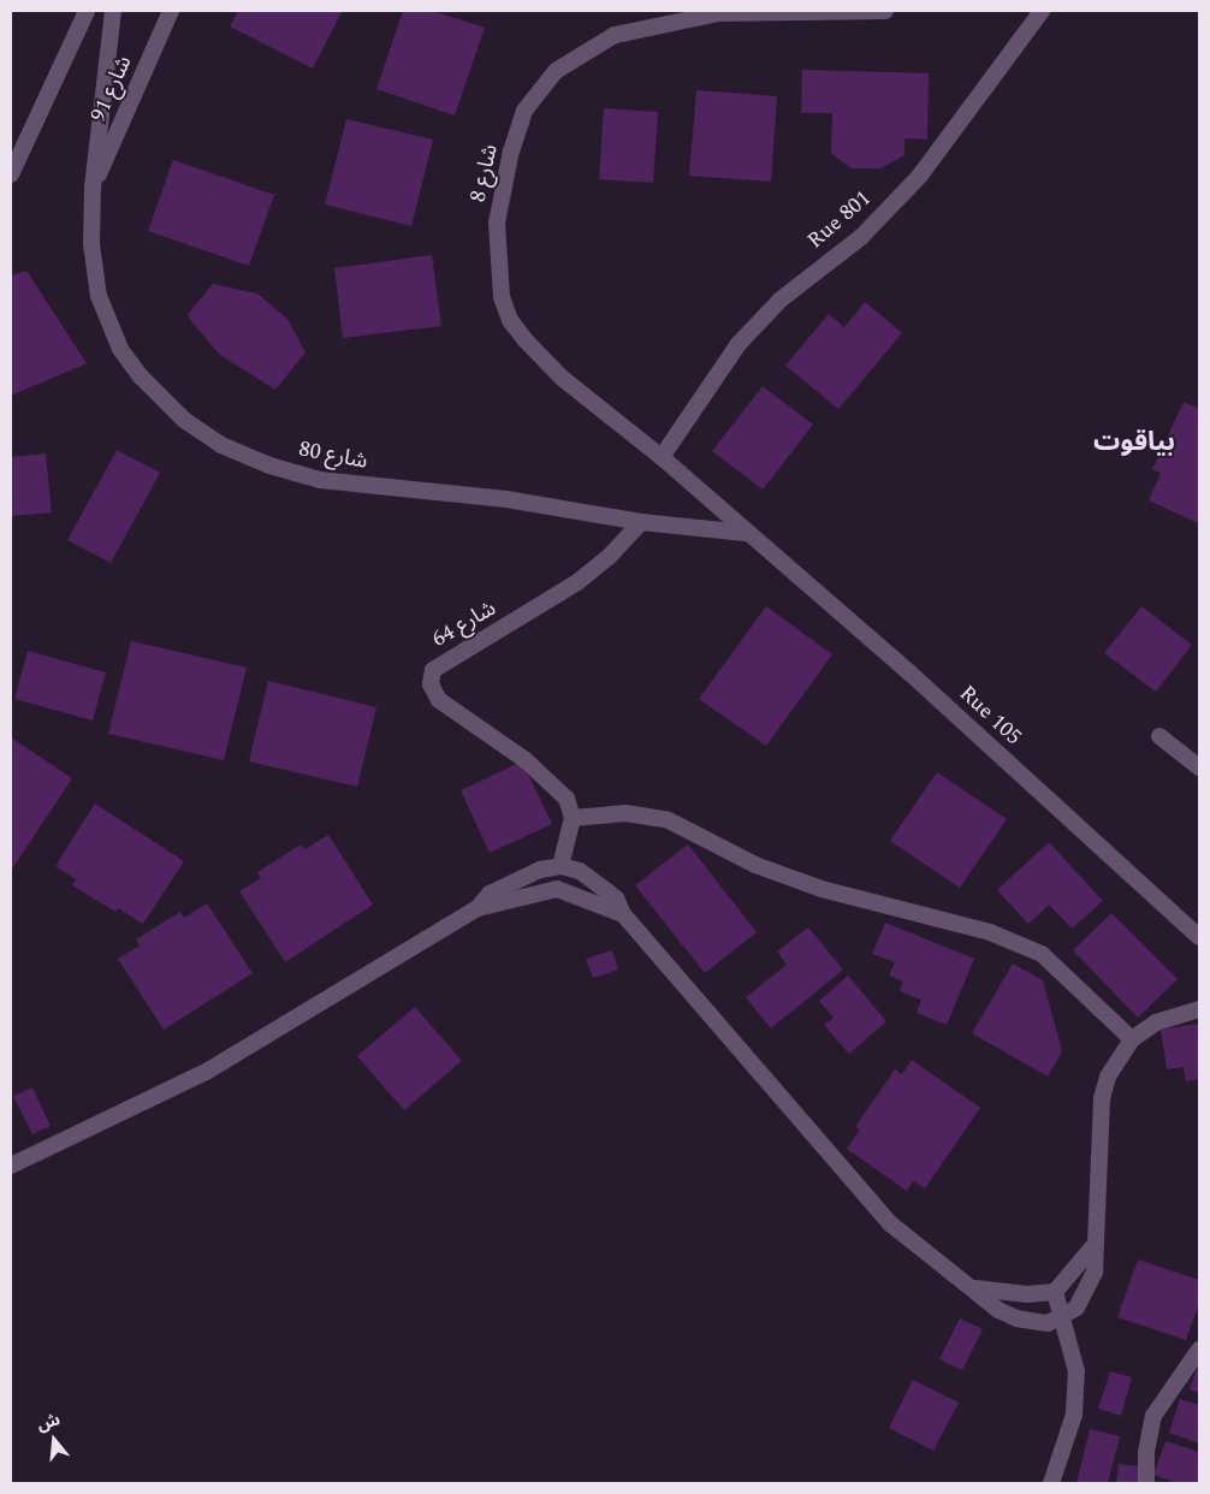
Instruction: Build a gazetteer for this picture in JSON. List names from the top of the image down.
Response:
{
  "streets": {
    "street": [
      "شارع 91",
      "شارع 8",
      "Rue 801",
      "شارع 80",
      "شارع 64",
      "Rue 105"
    ]
  },
  "crossings": [
    ["شارع 91", "شارع 80"],
    ["شارع 8", "Rue 801"],
    ["شارع 8", "شارع 80"],
    ["شارع 8", "Rue 105"],
    ["شارع 80", "شارع 64"],
    ["شارع 80", "Rue 105"]
  ],
  "districts": ["بياقوت"],
  "north": "top"
}
